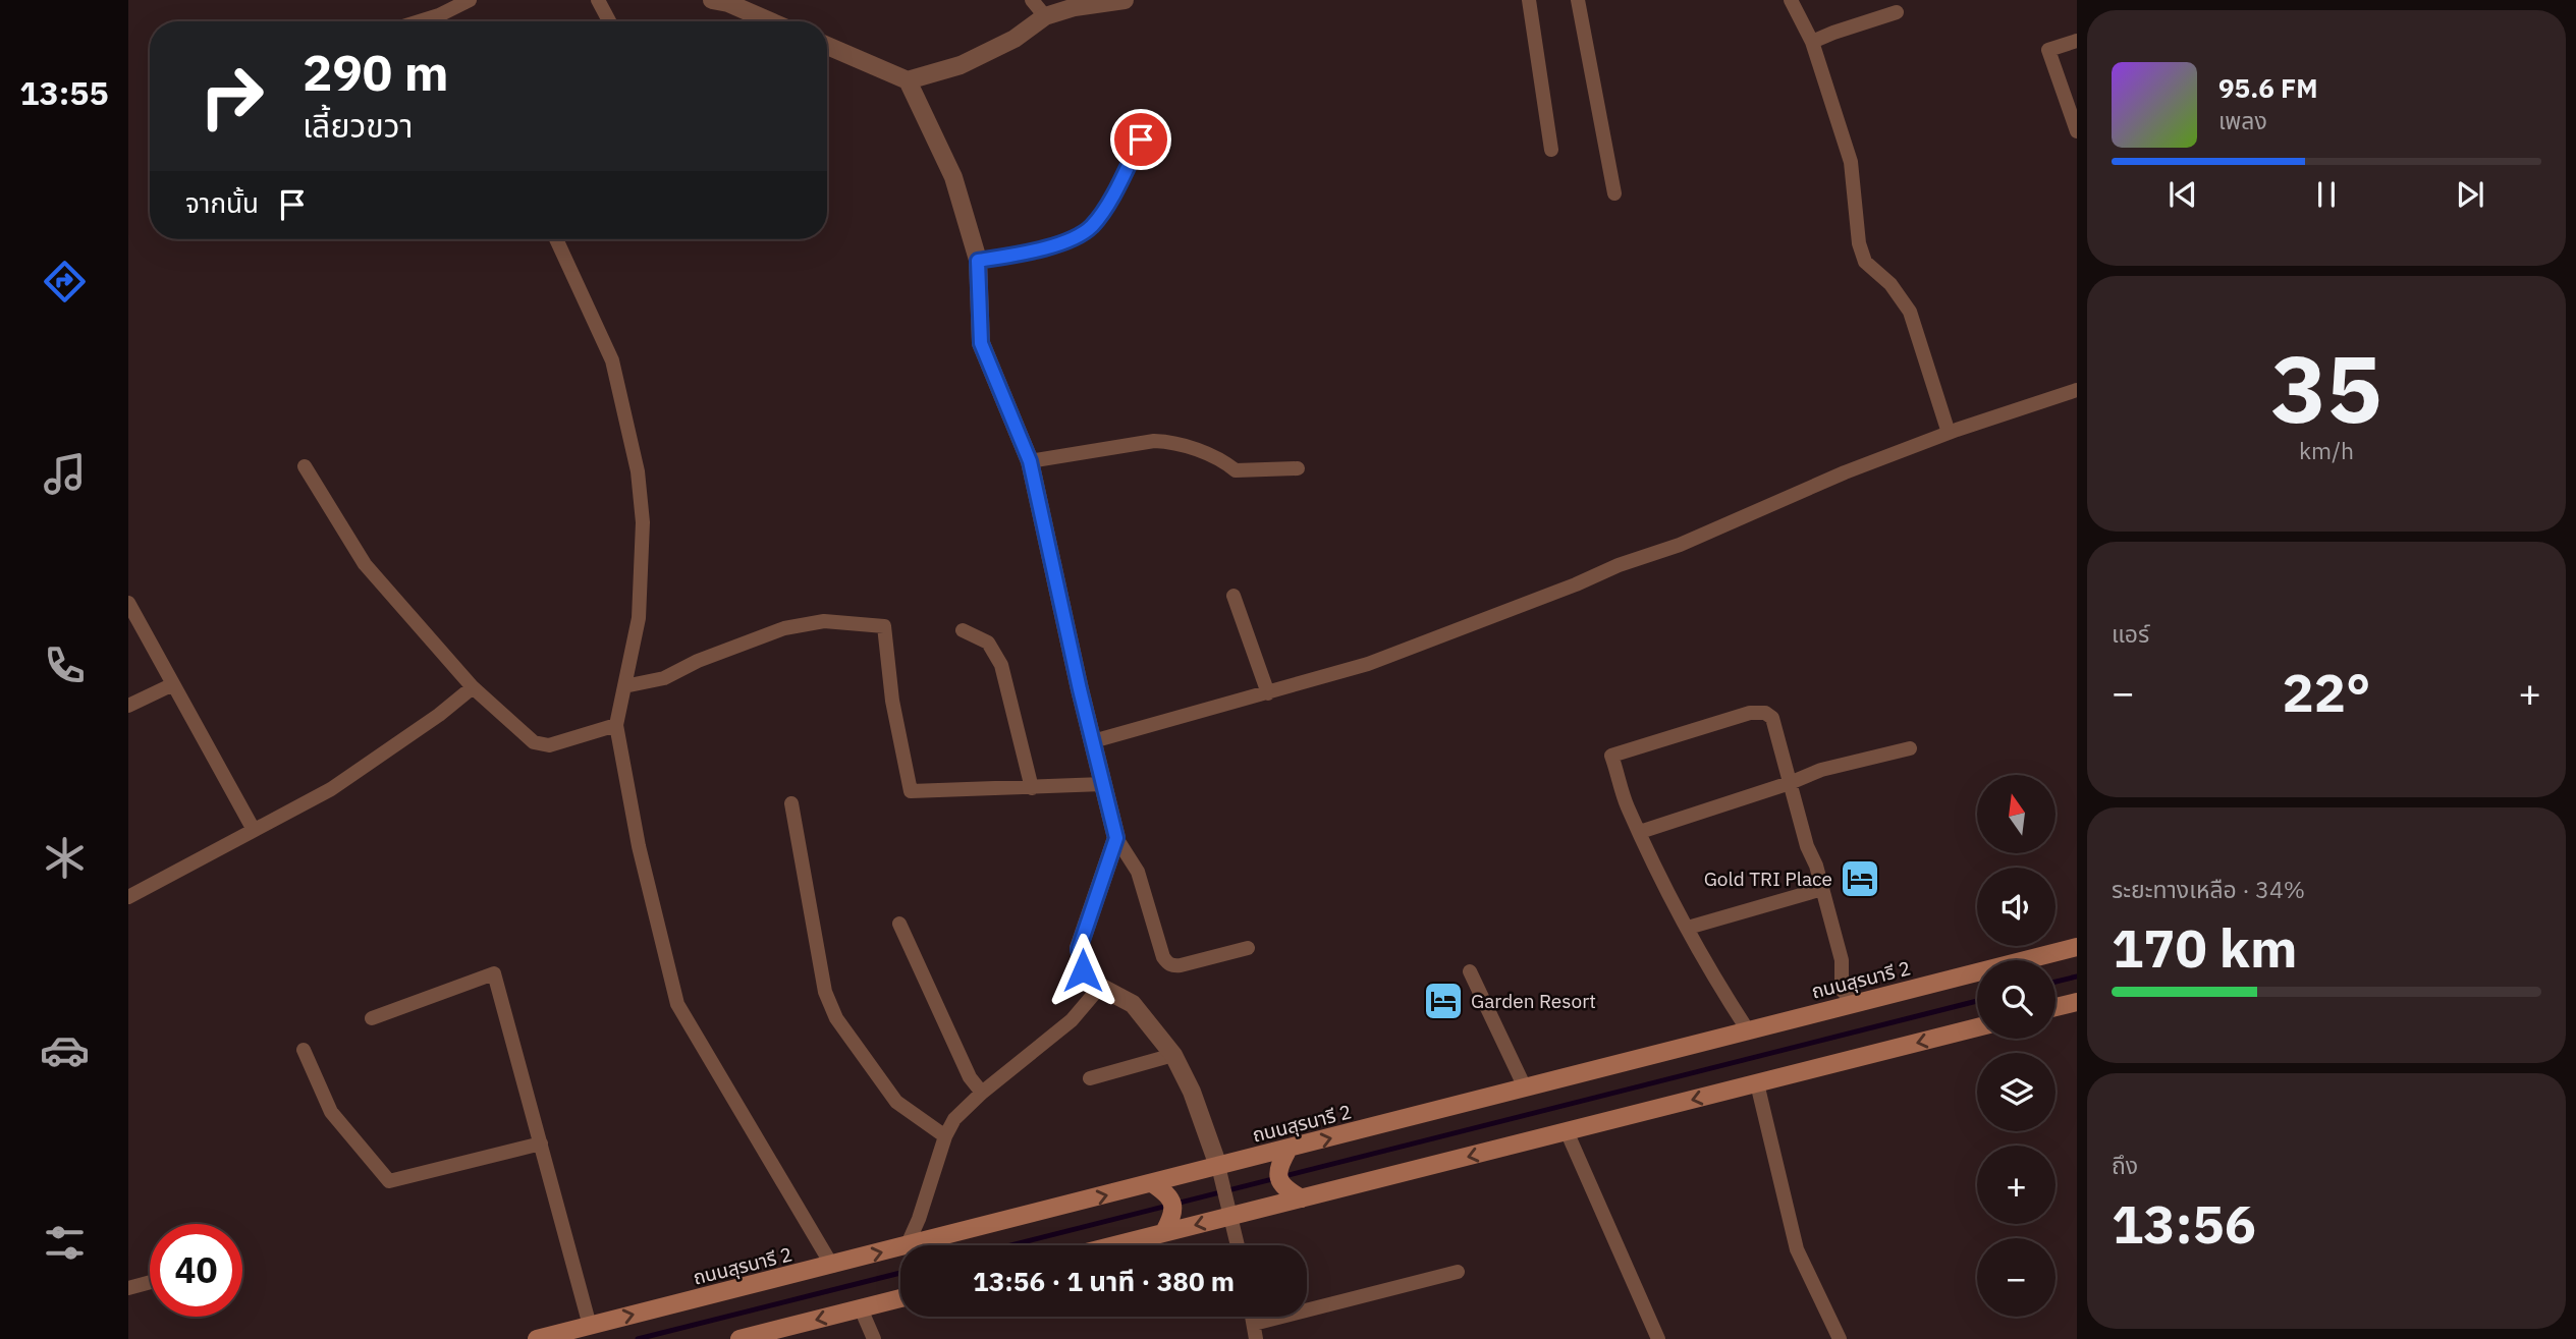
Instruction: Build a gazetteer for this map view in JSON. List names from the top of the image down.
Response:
{
  "streets": {
    "main road": ["ถนนสุรนารี 2"]
  },
  "places": {
    "hotel": ["Gold TRI Place", "Garden Resort"]
  },
  "north": "top",
  "page": {
    "tabs": "13:55",
    "turn": ["290 m", "เลี้ยวขวา"],
    "song": ["95.6 FM", "เพลง"],
    "then": "จากนั้น",
    "tile": [
      ["35", "km/h"],
      "แอร์",
      ["ระยะทางเหลือ · 34%", "170 km"],
      ["ถึง", "13:56"]
    ],
    "heat": ["−", "22°", "+"],
    "map_buttons": ["+", "−"],
    "limit": "40",
    "trip": "13:56 · 1 นาที · 380 m"
  }
}
